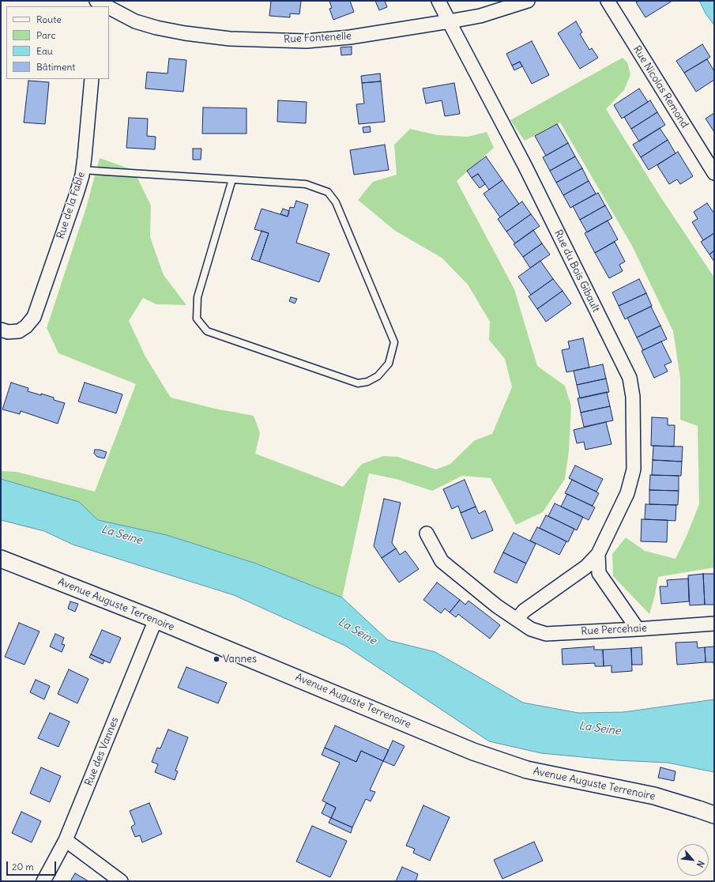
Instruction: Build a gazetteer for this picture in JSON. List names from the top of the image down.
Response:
{
  "streets": {
    "street": [
      "Rue Fontenelle",
      "Rue Nicolas Remond",
      "Rue de la Fable",
      "Rue du Bois Gibault",
      "Avenue Auguste Terrenoire",
      "Rue Percehaie",
      "Rue des Vannes"
    ]
  },
  "crossings": [
    ["Rue Fontenelle", "Rue du Bois Gibault"],
    ["Rue du Bois Gibault", "Rue Percehaie"],
    ["Avenue Auguste Terrenoire", "Rue des Vannes"]
  ],
  "water": ["La Seine"],
  "places": ["Vannes"],
  "legend": [
    "Route",
    "Parc",
    "Eau",
    "Bâtiment"
  ],
  "scale_bar": "20 m",
  "north": "bottom right"
}
